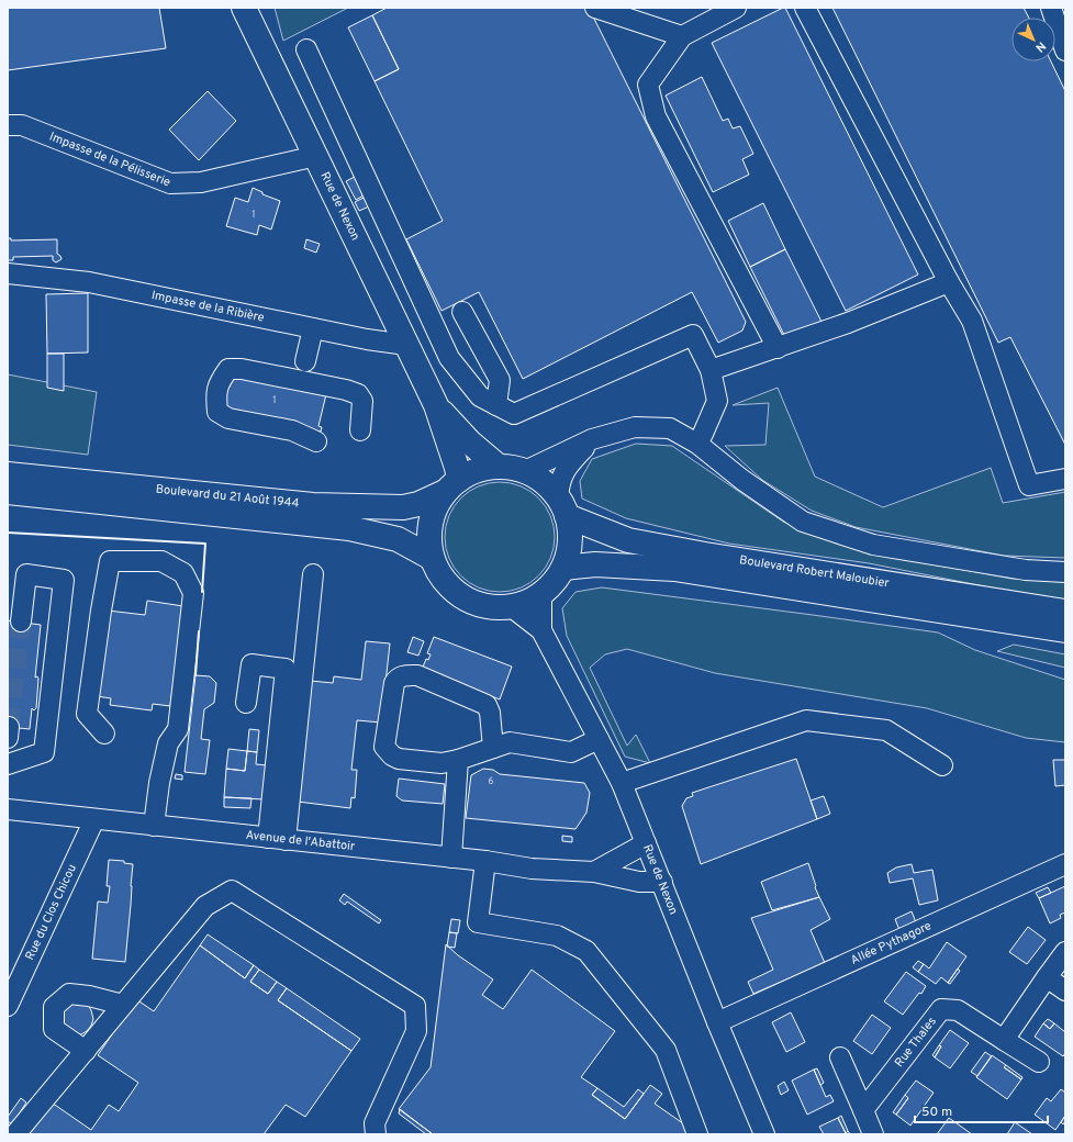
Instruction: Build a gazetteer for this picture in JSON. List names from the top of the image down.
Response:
{
  "streets": {
    "main road": ["Rue de Nexon", "Boulevard du 21 Août 1944", "Boulevard Robert Maloubier"],
    "street": [
      "Impasse de la Pélisserie",
      "Impasse de la Ribière",
      "Avenue de l'Abattoir",
      "Rue du Clos Chicou",
      "Allée Pythagore",
      "Rue Thales"
    ]
  },
  "crossings": [
    ["Impasse de la Pélisserie", "Rue de Nexon"],
    ["Rue de Nexon", "Impasse de la Ribière"],
    ["Rue de Nexon", "Boulevard du 21 Août 1944"],
    ["Rue de Nexon", "Boulevard Robert Maloubier"],
    ["Rue de Nexon", "Avenue de l'Abattoir"],
    ["Rue de Nexon", "Allée Pythagore"],
    ["Boulevard du 21 Août 1944", "Boulevard Robert Maloubier"],
    ["Avenue de l'Abattoir", "Rue du Clos Chicou"]
  ],
  "house_numbers": ["1", "1", "6"],
  "scale_bar": "50 m",
  "north": "bottom right"
}
